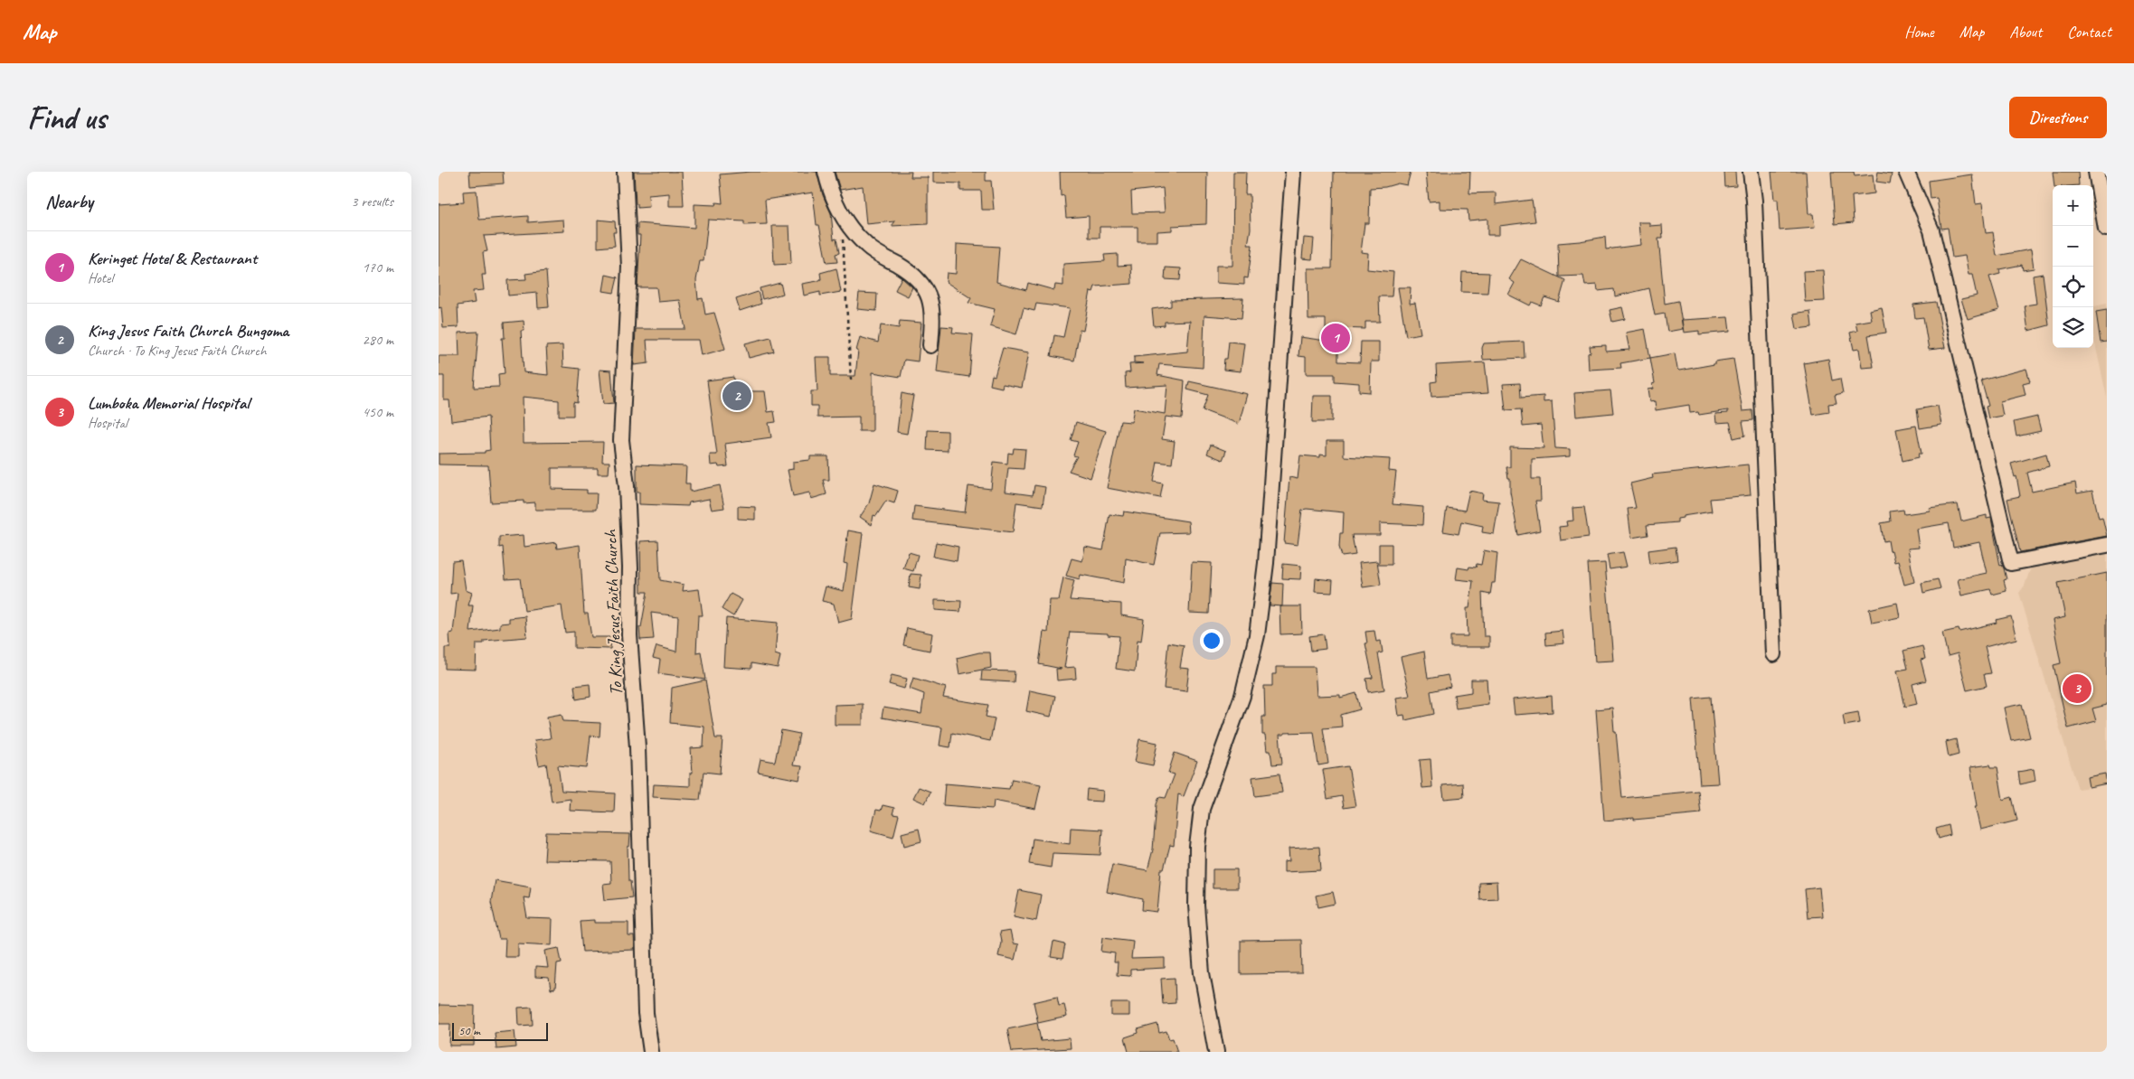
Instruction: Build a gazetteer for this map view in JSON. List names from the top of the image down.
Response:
{
  "streets": {
    "street": ["To King Jesus Faith Church"]
  },
  "scale_bar": "50 m",
  "page": {
    "header": "Map",
    "nav": [
      "Home",
      "Map",
      "About",
      "Contact"
    ],
    "buttons": "Directions",
    "title": "Find us",
    "heading": ["Nearby", "3 results"],
    "map_buttons": ["+", "−"],
    "list": [
      {
        "mark": "1",
        "name": "Keringet Hotel & Restaurant",
        "note": "Hotel",
        "value": "170 m"
      },
      {
        "mark": "2",
        "name": "King Jesus Faith Church Bungoma",
        "note": "Church · To King Jesus Faith Church",
        "value": "280 m"
      },
      {
        "mark": "3",
        "name": "Lumboka Memorial Hospital",
        "note": "Hospital",
        "value": "450 m"
      }
    ],
    "pins": ["1", "2", "3"],
    "scale": "50 m"
  }
}
